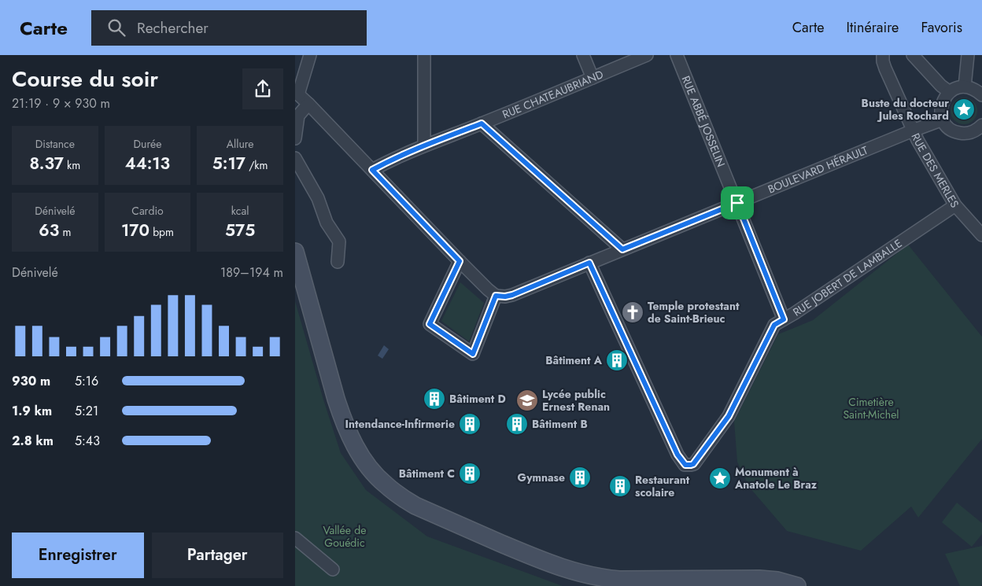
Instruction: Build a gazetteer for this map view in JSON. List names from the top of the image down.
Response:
{
  "streets": {
    "street": [
      "RUE CHATEAUBRIAND",
      "RUE ABBÉ JOSSELIN",
      "BOULEVARD HÉRAULT",
      "RUE DES MERLES",
      "RUE JOBERT DE LAMBALLE"
    ]
  },
  "crossings": [
    ["RUE ABBÉ JOSSELIN", "BOULEVARD HÉRAULT"],
    ["RUE ABBÉ JOSSELIN", "RUE JOBERT DE LAMBALLE"],
    ["BOULEVARD HÉRAULT", "RUE DES MERLES"],
    ["BOULEVARD HÉRAULT", "RUE JOBERT DE LAMBALLE"],
    ["RUE DES MERLES", "RUE JOBERT DE LAMBALLE"]
  ],
  "parks": ["Cimetière Saint-Michel", "Vallée de Gouédic"],
  "places": {
    "place": ["Buste du docteur Jules Rochard", "Monument à Anatole Le Braz"],
    "church": ["Temple protestant de Saint-Brieuc"],
    "building": [
      "Bâtiment A",
      "Bâtiment D",
      "Intendance-Infirmerie",
      "Bâtiment B",
      "Bâtiment C",
      "Gymnase",
      "Restaurant scolaire"
    ],
    "school or university": ["Lycée public Ernest Renan"]
  },
  "page": {
    "header": "Carte",
    "search": "Rechercher",
    "nav": ["Carte", "Itinéraire", "Favoris"],
    "heading": ["Course du soir", "21:19 · 9 × 930 m"],
    "stats": [
      ["Distance", "8.37 km"],
      ["Durée", "44:13"],
      ["Allure", "5:17 /km"],
      ["Dénivelé", "63 m"],
      ["Cardio", "170 bpm"],
      ["kcal", "575"]
    ],
    "chart": ["Dénivelé", "189–194 m"],
    "list": [
      {
        "name": "930 m",
        "note": "5:16"
      },
      {
        "name": "1.9 km",
        "note": "5:21"
      },
      {
        "name": "2.8 km",
        "note": "5:43"
      }
    ],
    "buttons": ["Enregistrer", "Partager"]
  }
}
